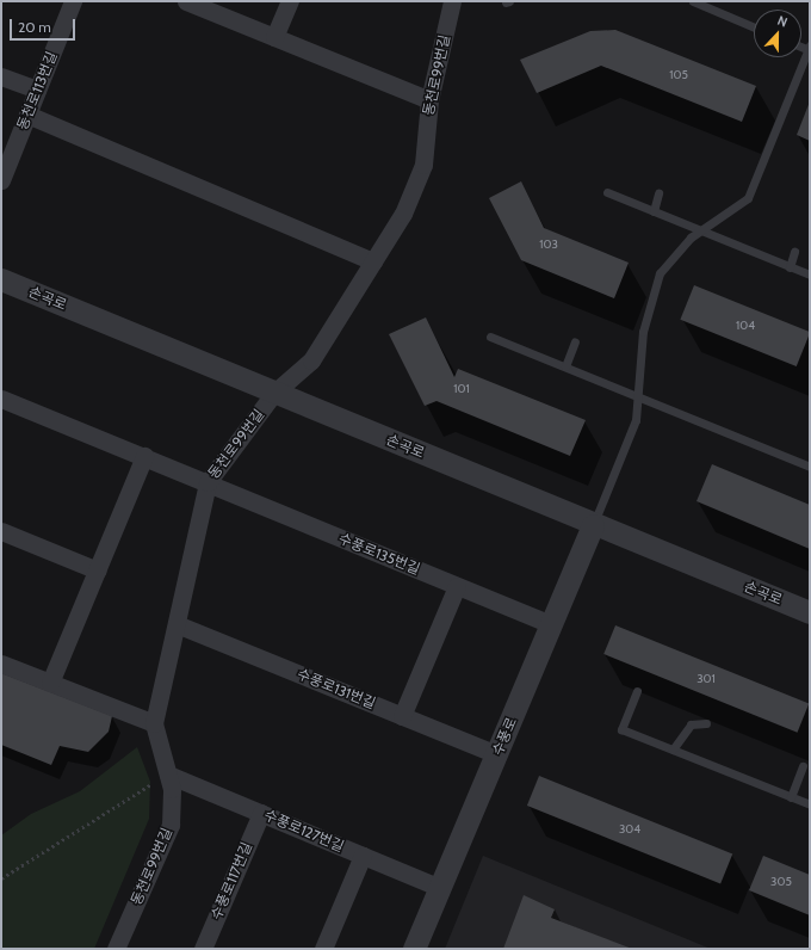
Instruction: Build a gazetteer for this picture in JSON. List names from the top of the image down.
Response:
{
  "streets": {
    "street": [
      "동천로99번길",
      "동천로113번길",
      "손곡로",
      "수풍로135번길",
      "수풍로131번길",
      "수풍로",
      "수풍로127번길",
      "수풍로117번길"
    ]
  },
  "crossings": [
    ["동천로99번길", "손곡로"],
    ["동천로99번길", "수풍로135번길"],
    ["동천로99번길", "수풍로131번길"],
    ["동천로99번길", "수풍로127번길"],
    ["손곡로", "수풍로"],
    ["수풍로135번길", "수풍로"],
    ["수풍로131번길", "수풍로"],
    ["수풍로", "수풍로127번길"],
    ["수풍로127번길", "수풍로117번길"]
  ],
  "house_numbers": [
    "105",
    "103",
    "104",
    "101",
    "301",
    "304",
    "305"
  ],
  "scale_bar": "20 m",
  "north": "top"
}
